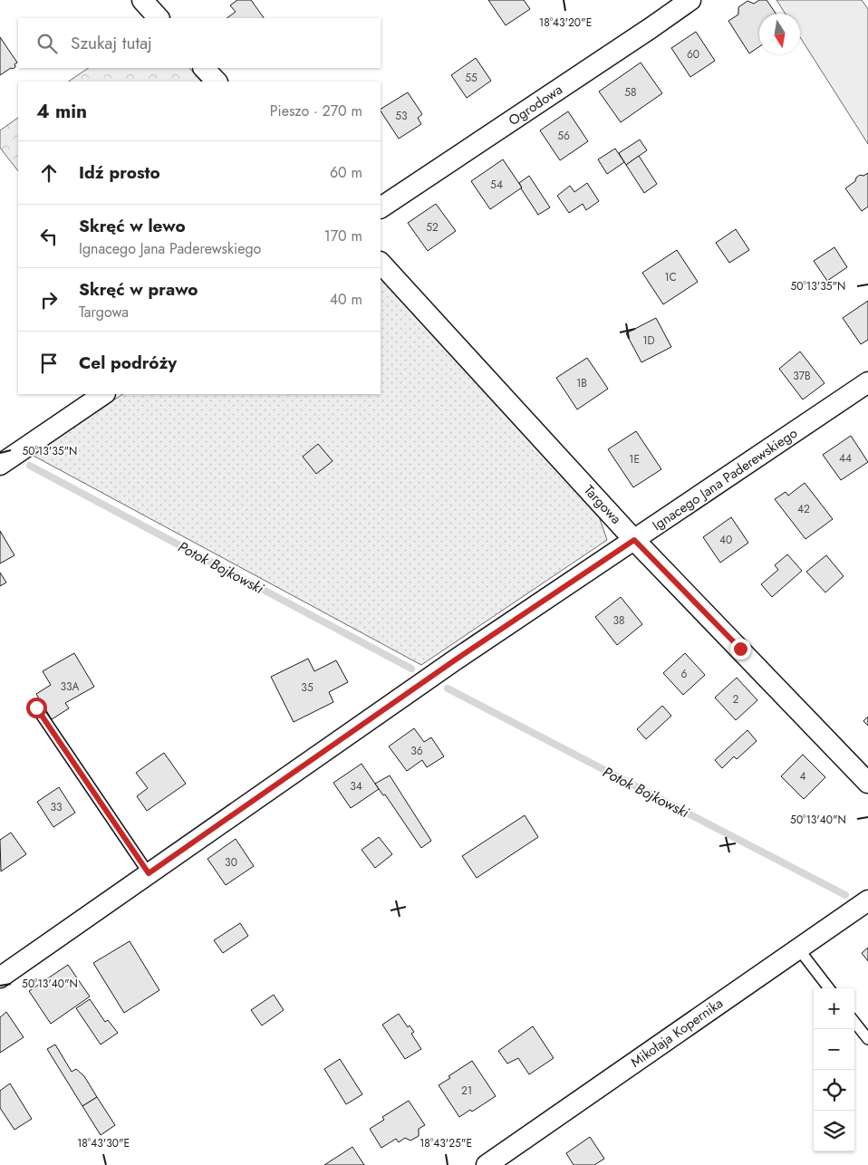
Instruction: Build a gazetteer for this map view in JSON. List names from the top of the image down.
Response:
{
  "streets": {
    "street": [
      "Ogrodowa",
      "Ignacego Jana Paderewskiego",
      "Targowa",
      "Mikołaja Kopernika"
    ]
  },
  "crossings": [
    ["Ignacego Jana Paderewskiego", "Targowa"]
  ],
  "water": ["Potok Bojkowski"],
  "house_numbers": [
    "60",
    "55",
    "58",
    "53",
    "56",
    "54",
    "52",
    "1C",
    "1D",
    "37B",
    "1B",
    "44",
    "1E",
    "42",
    "40",
    "38",
    "6",
    "33A",
    "35",
    "2",
    "36",
    "4",
    "34",
    "33",
    "30",
    "21"
  ],
  "north": "bottom",
  "page": {
    "search": "Szukaj tutaj",
    "heading": ["4 min", "Pieszo · 270 m"],
    "list": [
      ["Idź prosto", "60 m"],
      ["Skręć w lewo", "Ignacego Jana Paderewskiego", "170 m"],
      ["Skręć w prawo", "Targowa", "40 m"],
      "Cel podróży"
    ],
    "map_buttons": ["+", "−"]
  },
  "coordinates": [
    "18°43'20\"E",
    "50°13'35\"N",
    "50°13'40\"N",
    "18°43'30\"E",
    "18°43'25\"E"
  ]
}
